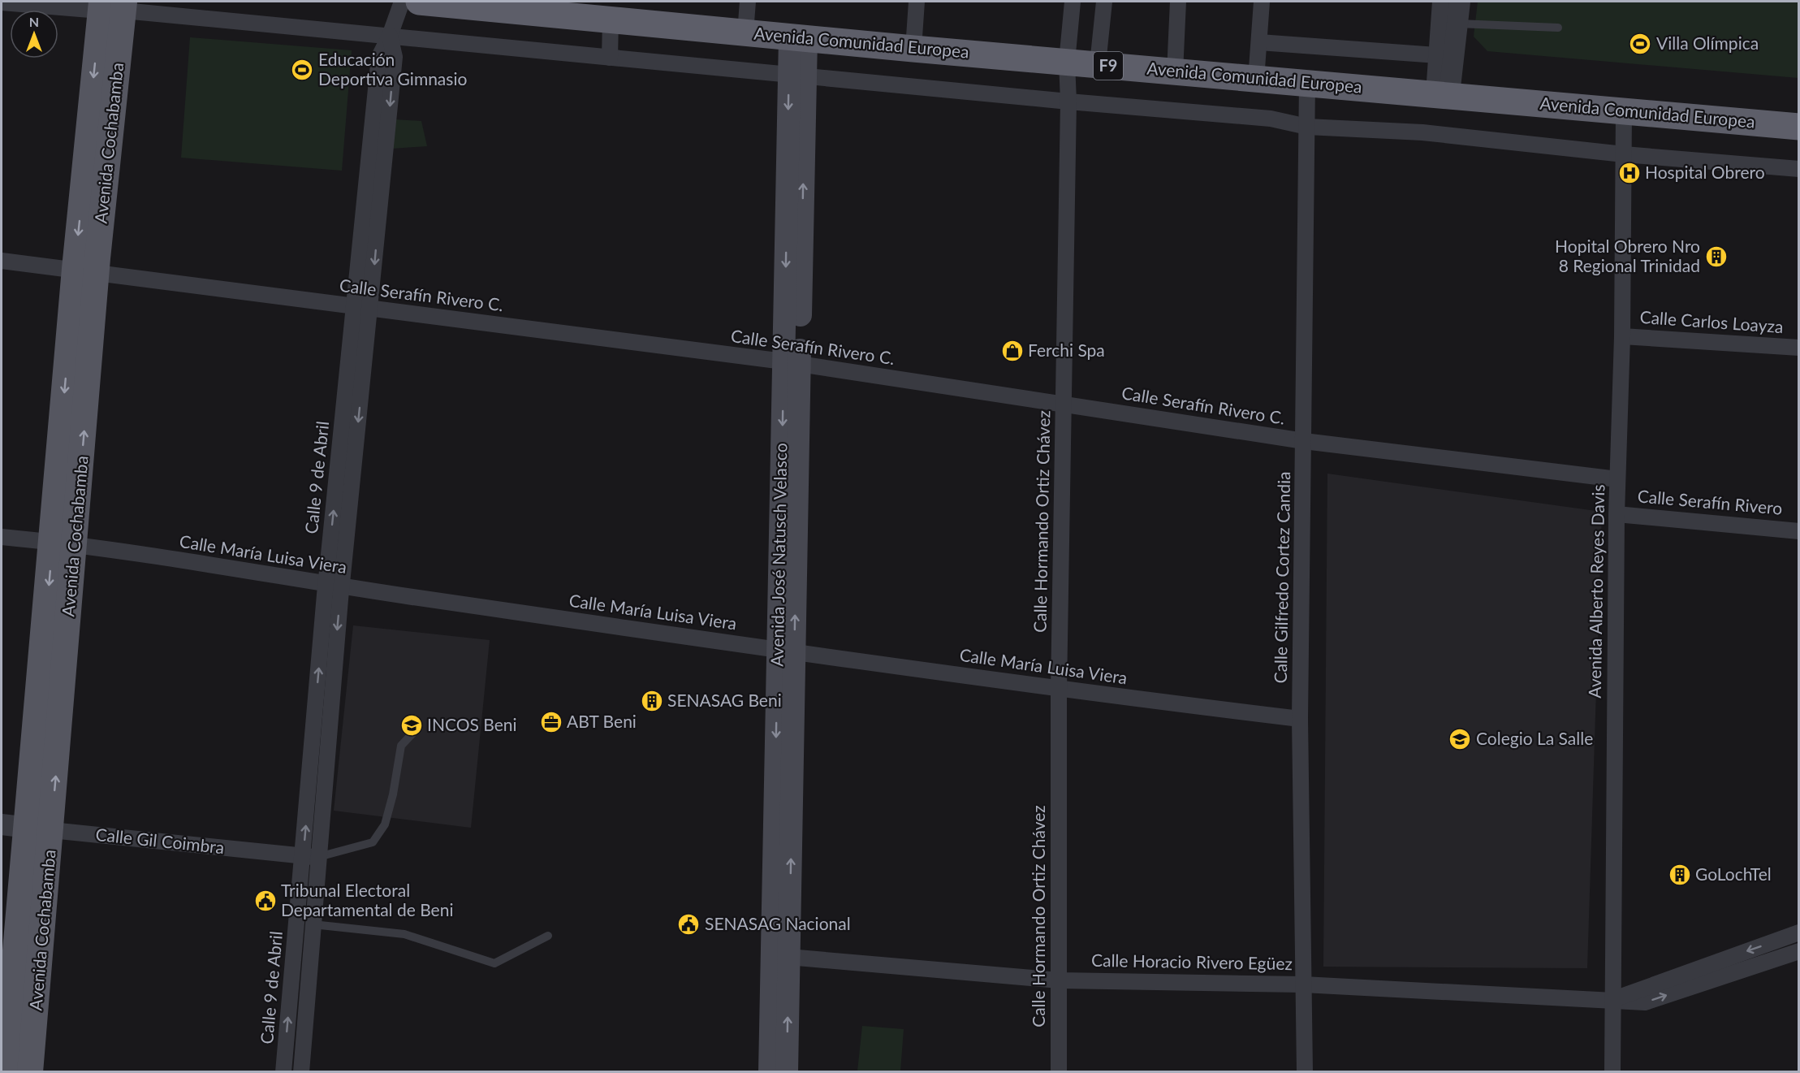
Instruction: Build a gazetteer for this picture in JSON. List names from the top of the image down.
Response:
{
  "streets": {
    "highway": ["Avenida Comunidad Europea", "F9"],
    "main road": ["Avenida Cochabamba", "Avenida José Natusch Velasco"],
    "street": [
      "Calle Serafín Rivero C.",
      "Calle Carlos Loayza",
      "Calle 9 de Abril",
      "Calle Serafín Rivero",
      "Calle Hormando Ortiz Chávez",
      "Calle María Luisa Viera",
      "Calle Gilfredo Cortez Candia",
      "Avenida Alberto Reyes Davis",
      "Calle Gil Coimbra",
      "Calle Horacio Rivero Egüez"
    ]
  },
  "crossings": [
    ["Avenida Comunidad Europea", "Calle Hormando Ortiz Chávez"],
    ["Avenida Comunidad Europea", "Avenida José Natusch Velasco"],
    ["Avenida Comunidad Europea", "Calle Gilfredo Cortez Candia"],
    ["Avenida Comunidad Europea", "Avenida Alberto Reyes Davis"],
    ["Avenida Cochabamba", "Calle Serafín Rivero C."],
    ["Avenida Cochabamba", "Calle María Luisa Viera"],
    ["Avenida Cochabamba", "Calle Gil Coimbra"],
    ["Calle Serafín Rivero C.", "Calle 9 de Abril"],
    ["Calle Serafín Rivero C.", "Calle Hormando Ortiz Chávez"],
    ["Calle Serafín Rivero C.", "Avenida José Natusch Velasco"],
    ["Calle Serafín Rivero C.", "Calle Gilfredo Cortez Candia"],
    ["Calle Serafín Rivero C.", "Avenida Alberto Reyes Davis"],
    ["Calle Carlos Loayza", "Avenida Alberto Reyes Davis"],
    ["Calle 9 de Abril", "Calle María Luisa Viera"],
    ["Calle 9 de Abril", "Calle Gil Coimbra"],
    ["Calle Serafín Rivero", "Avenida Alberto Reyes Davis"],
    ["Calle Hormando Ortiz Chávez", "Calle María Luisa Viera"],
    ["Calle Hormando Ortiz Chávez", "Calle Horacio Rivero Egüez"],
    ["Calle María Luisa Viera", "Avenida José Natusch Velasco"],
    ["Calle María Luisa Viera", "Calle Gilfredo Cortez Candia"],
    ["Avenida José Natusch Velasco", "Calle Horacio Rivero Egüez"],
    ["Calle Gilfredo Cortez Candia", "Calle Horacio Rivero Egüez"],
    ["Avenida Alberto Reyes Davis", "Calle Horacio Rivero Egüez"]
  ],
  "places": {
    "sports": ["Villa Olímpica", "Educación Deportiva Gimnasio"],
    "hospital": ["Hospital Obrero"],
    "building": ["Hopital Obrero Nro 8 Regional Trinidad", "SENASAG Beni", "GoLochTel"],
    "shop": ["Ferchi Spa"],
    "office": ["ABT Beni"],
    "school or university": ["INCOS Beni", "Colegio La Salle"],
    "public building": ["Tribunal Electoral Departamental de Beni", "SENASAG Nacional"]
  },
  "north": "top"
}
